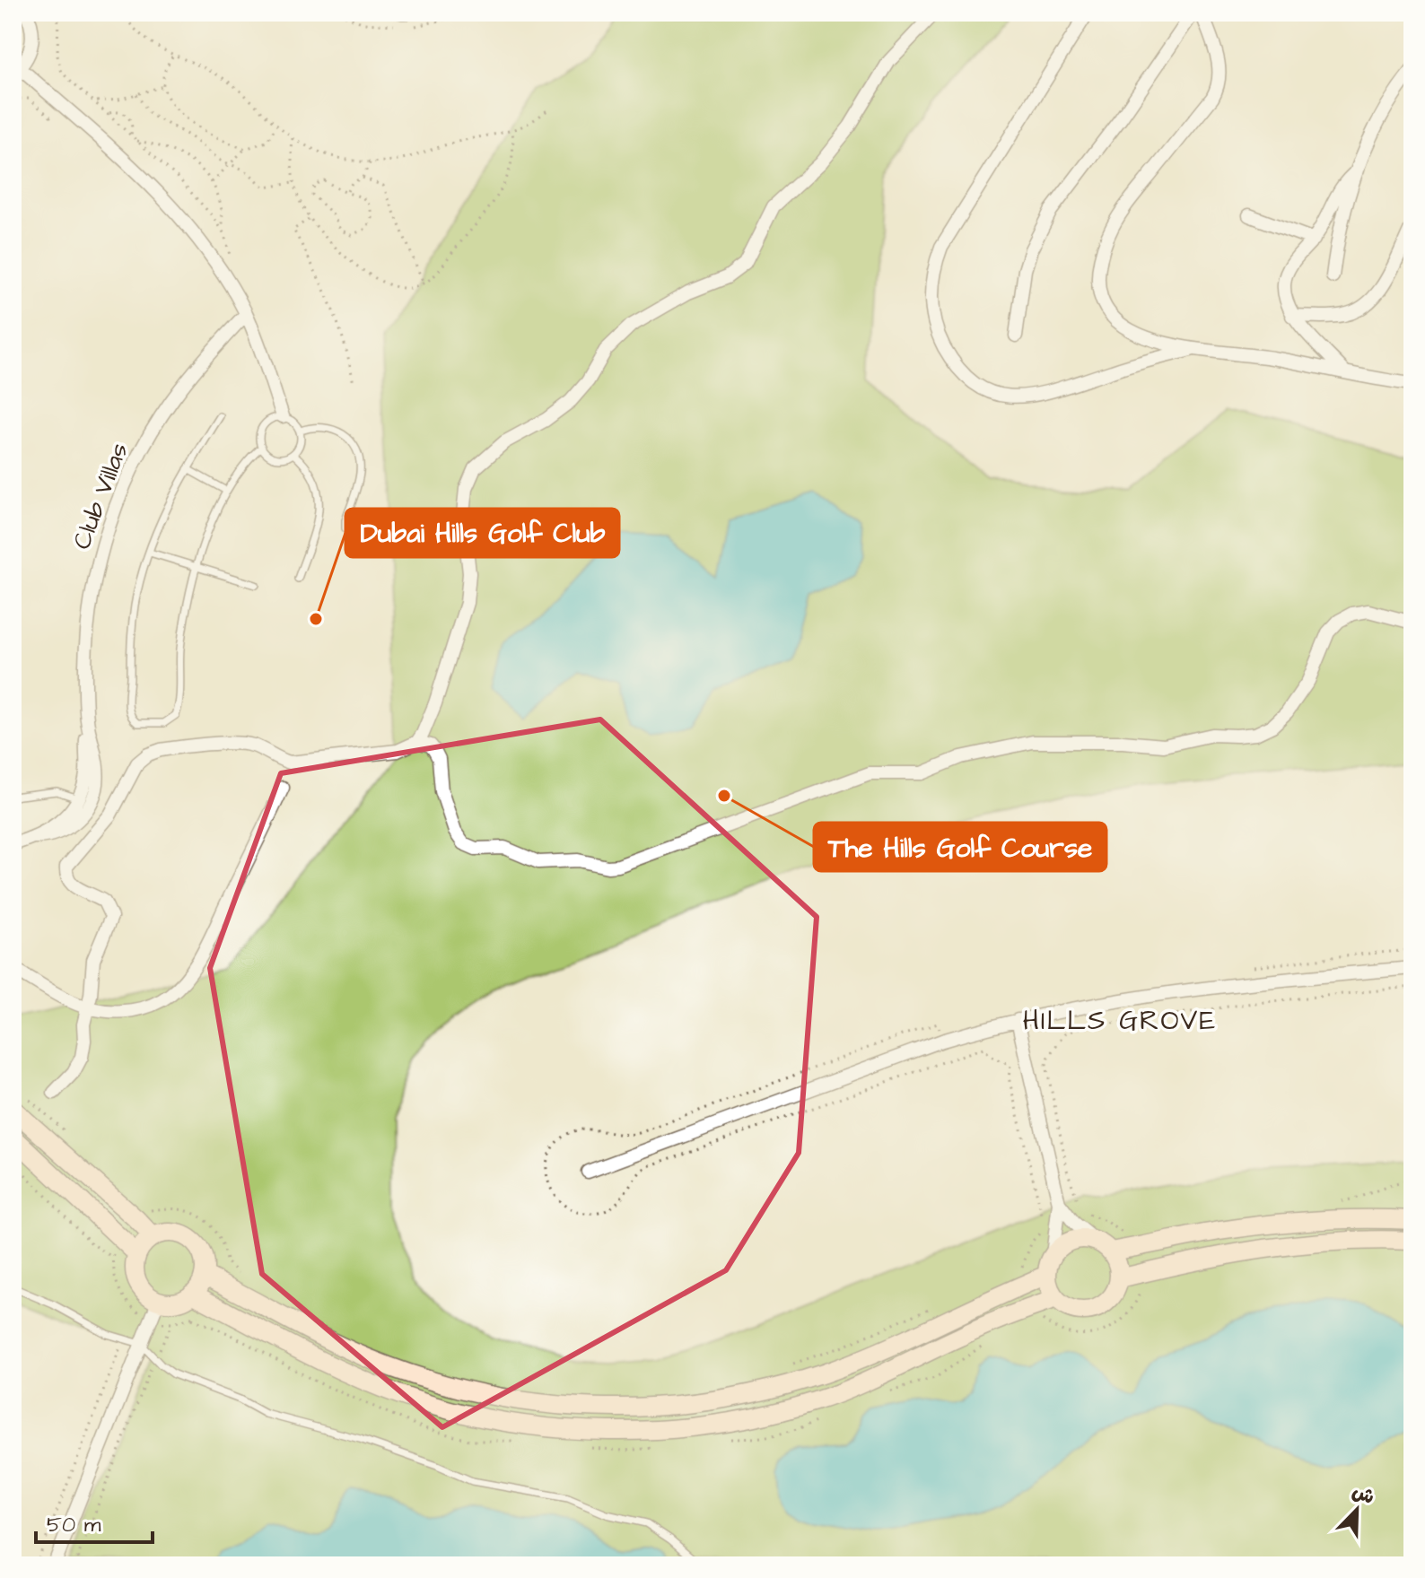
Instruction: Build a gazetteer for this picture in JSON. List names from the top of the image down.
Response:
{
  "streets": {
    "street": ["Club Villas"]
  },
  "districts": ["HILLS GROVE"],
  "places": ["Dubai Hills Golf Club", "The Hills Golf Course"],
  "scale_bar": "50 m",
  "north": "top right"
}
